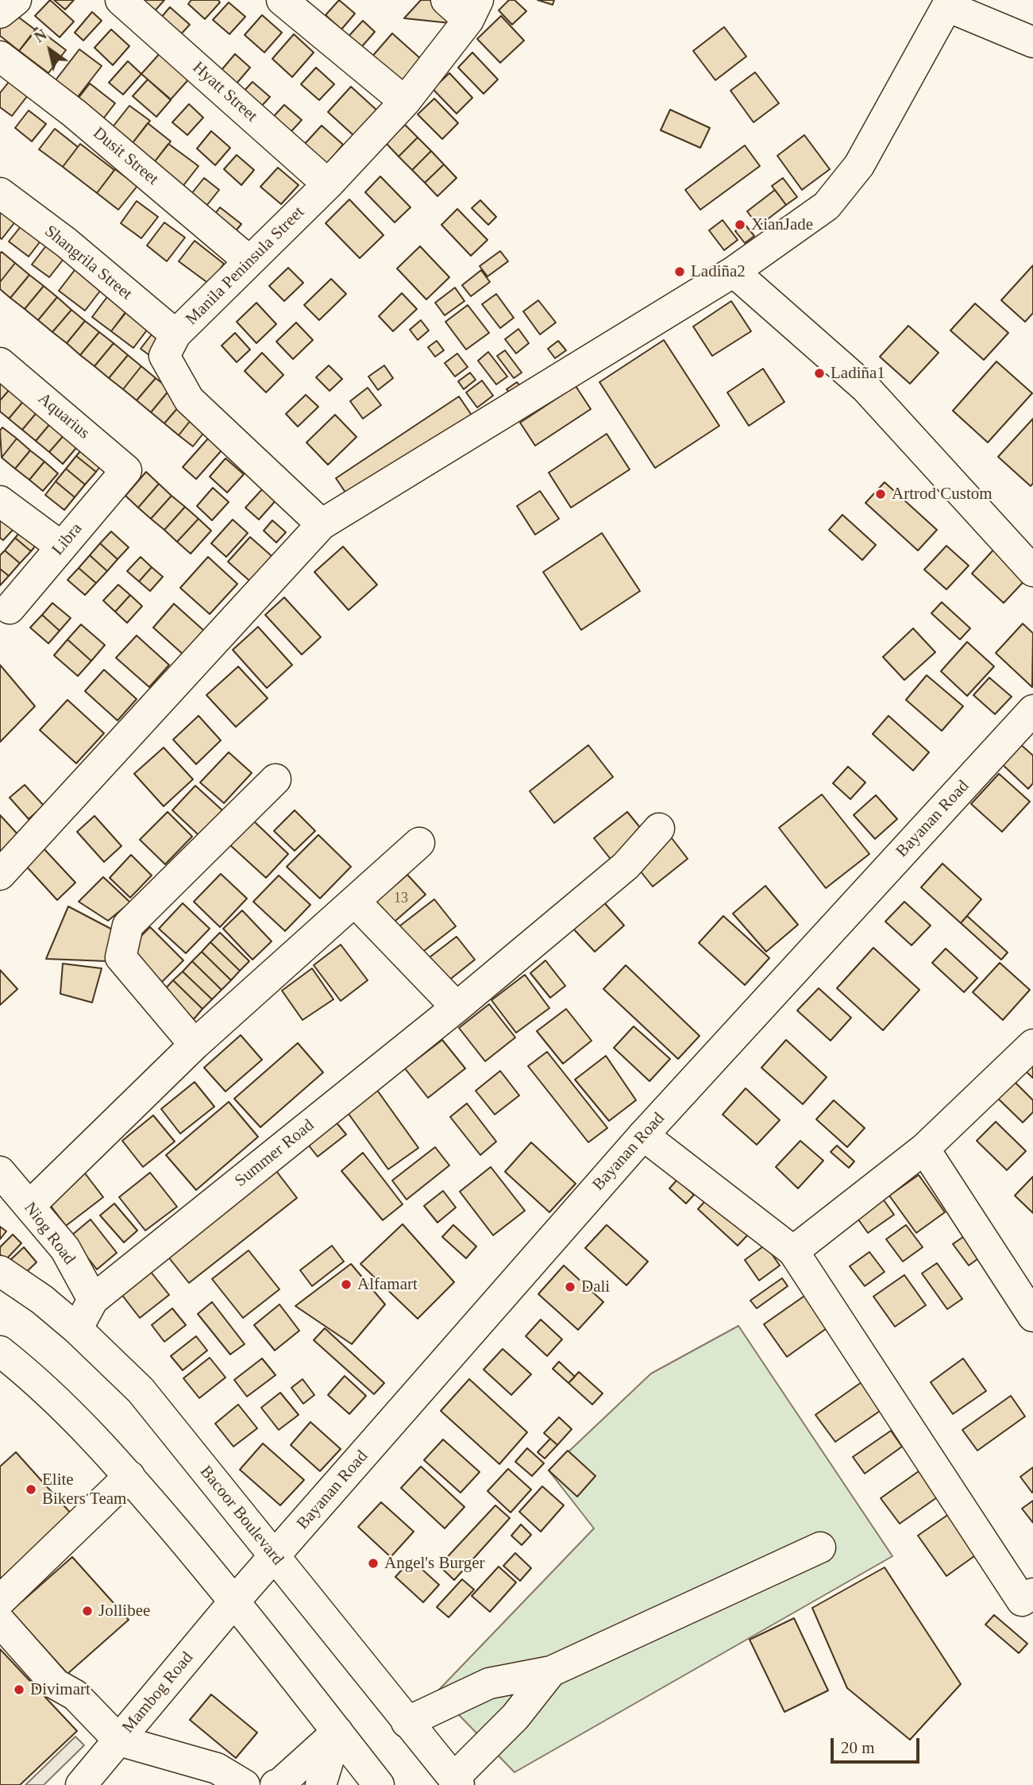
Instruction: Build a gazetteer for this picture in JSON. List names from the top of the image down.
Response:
{
  "streets": {
    "street": [
      "Hyatt Street",
      "Dusit Street",
      "Shangrila Street",
      "Manila Peninsula Street",
      "Aquarius",
      "Libra",
      "Bayanan Road",
      "Summer Road",
      "Niog Road",
      "Bacoor Boulevard",
      "Mambog Road"
    ]
  },
  "crossings": [
    ["Hyatt Street", "Manila Peninsula Street"],
    ["Dusit Street", "Manila Peninsula Street"],
    ["Shangrila Street", "Manila Peninsula Street"],
    ["Aquarius", "Libra"],
    ["Bayanan Road", "Bacoor Boulevard"],
    ["Bayanan Road", "Mambog Road"],
    ["Summer Road", "Niog Road"]
  ],
  "places": [
    "XianJade",
    "Ladiña2",
    "Ladiña1",
    "Artrod Custom",
    "Alfamart",
    "Dali",
    "Elite Bikers Team",
    "Angel's Burger",
    "Jollibee",
    "Divimart"
  ],
  "house_numbers": ["13"],
  "scale_bar": "20 m",
  "north": "top left"
}
